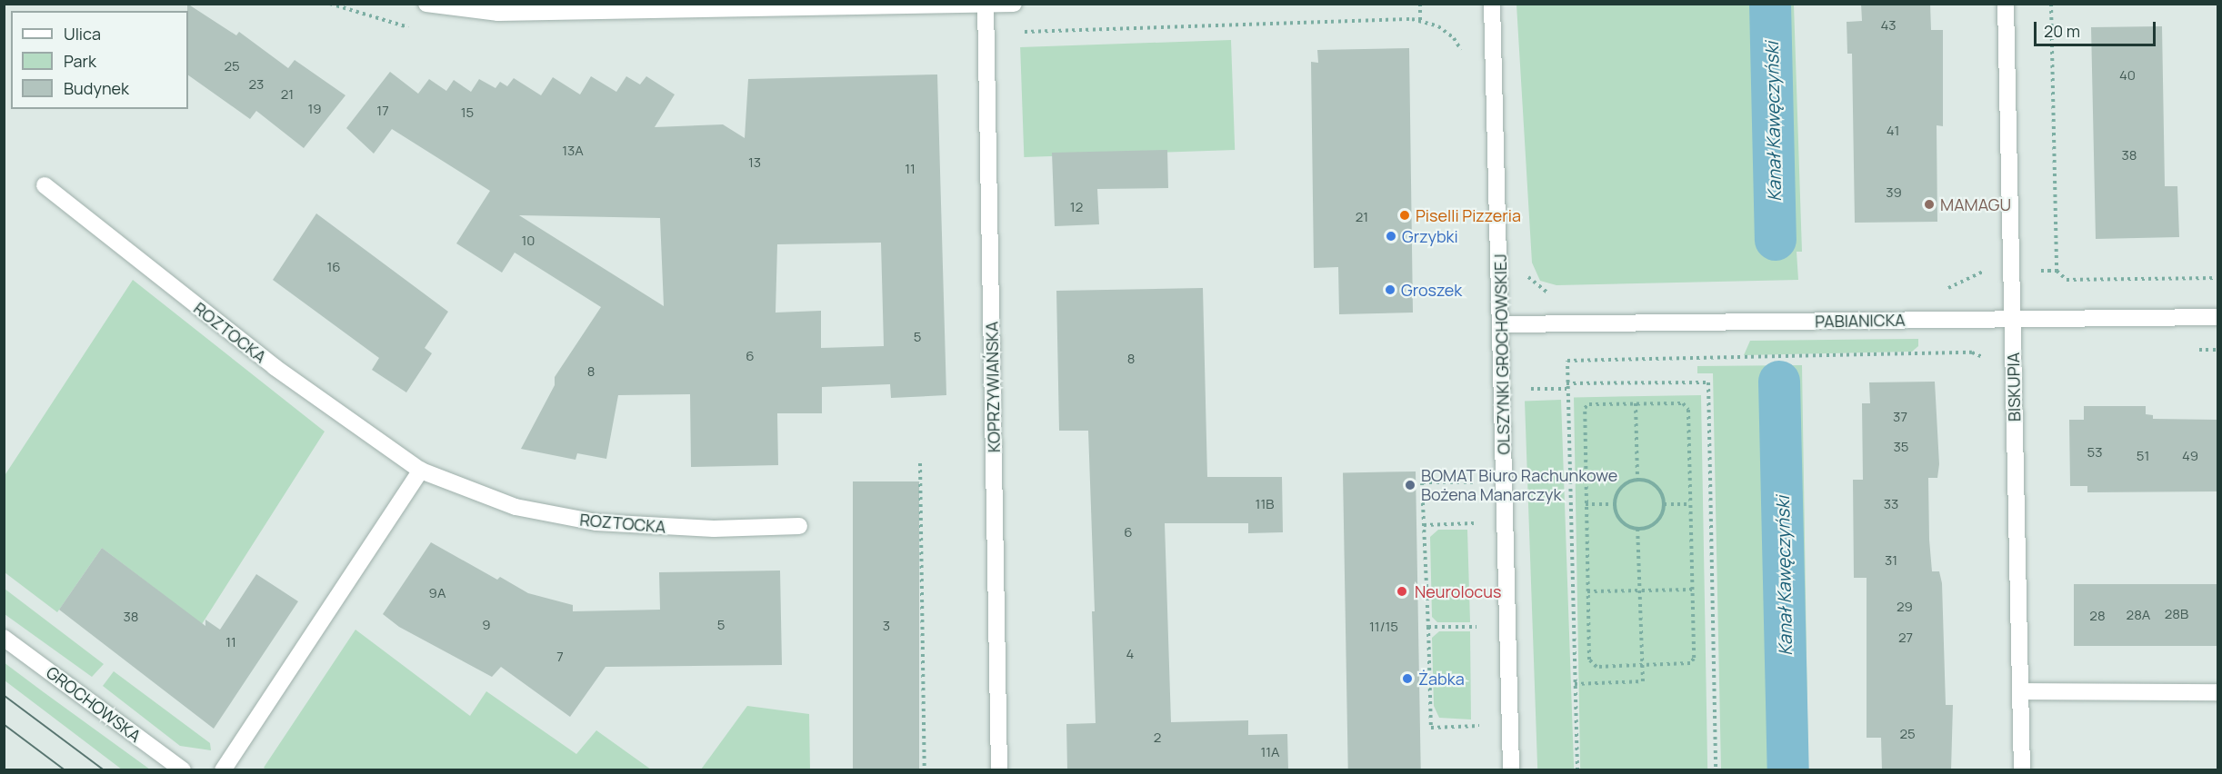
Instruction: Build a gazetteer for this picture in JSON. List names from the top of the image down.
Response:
{
  "streets": {
    "street": [
      "PABIANICKA",
      "ROZTOCKA",
      "OLSZYNKI GROCHOWSKIEJ",
      "KOPRZYWIAŃSKA",
      "BISKUPIA",
      "GROCHOWSKA"
    ]
  },
  "crossings": [
    ["PABIANICKA", "OLSZYNKI GROCHOWSKIEJ"],
    ["PABIANICKA", "BISKUPIA"]
  ],
  "water": ["Kanał Kawęczyński"],
  "places": [
    "MAMAGU",
    "Piselli Pizzeria",
    "Grzybki",
    "Groszek",
    "BOMAT Biuro Rachunkowe Bożena Manarczyk",
    "Neurolocus",
    "Żabka"
  ],
  "house_numbers": [
    "43",
    "25",
    "40",
    "23",
    "21",
    "19",
    "17",
    "15",
    "41",
    "13A",
    "38",
    "13",
    "11",
    "39",
    "12",
    "21",
    "10",
    "16",
    "5",
    "6",
    "8",
    "8",
    "37",
    "35",
    "53",
    "51",
    "49",
    "11B",
    "33",
    "6",
    "31",
    "9A",
    "29",
    "28B",
    "28A",
    "28",
    "38",
    "9",
    "5",
    "3",
    "11/15",
    "27",
    "11",
    "4",
    "7",
    "25",
    "2",
    "11A"
  ],
  "legend": ["Ulica", "Park", "Budynek"],
  "scale_bar": "20 m"
}
